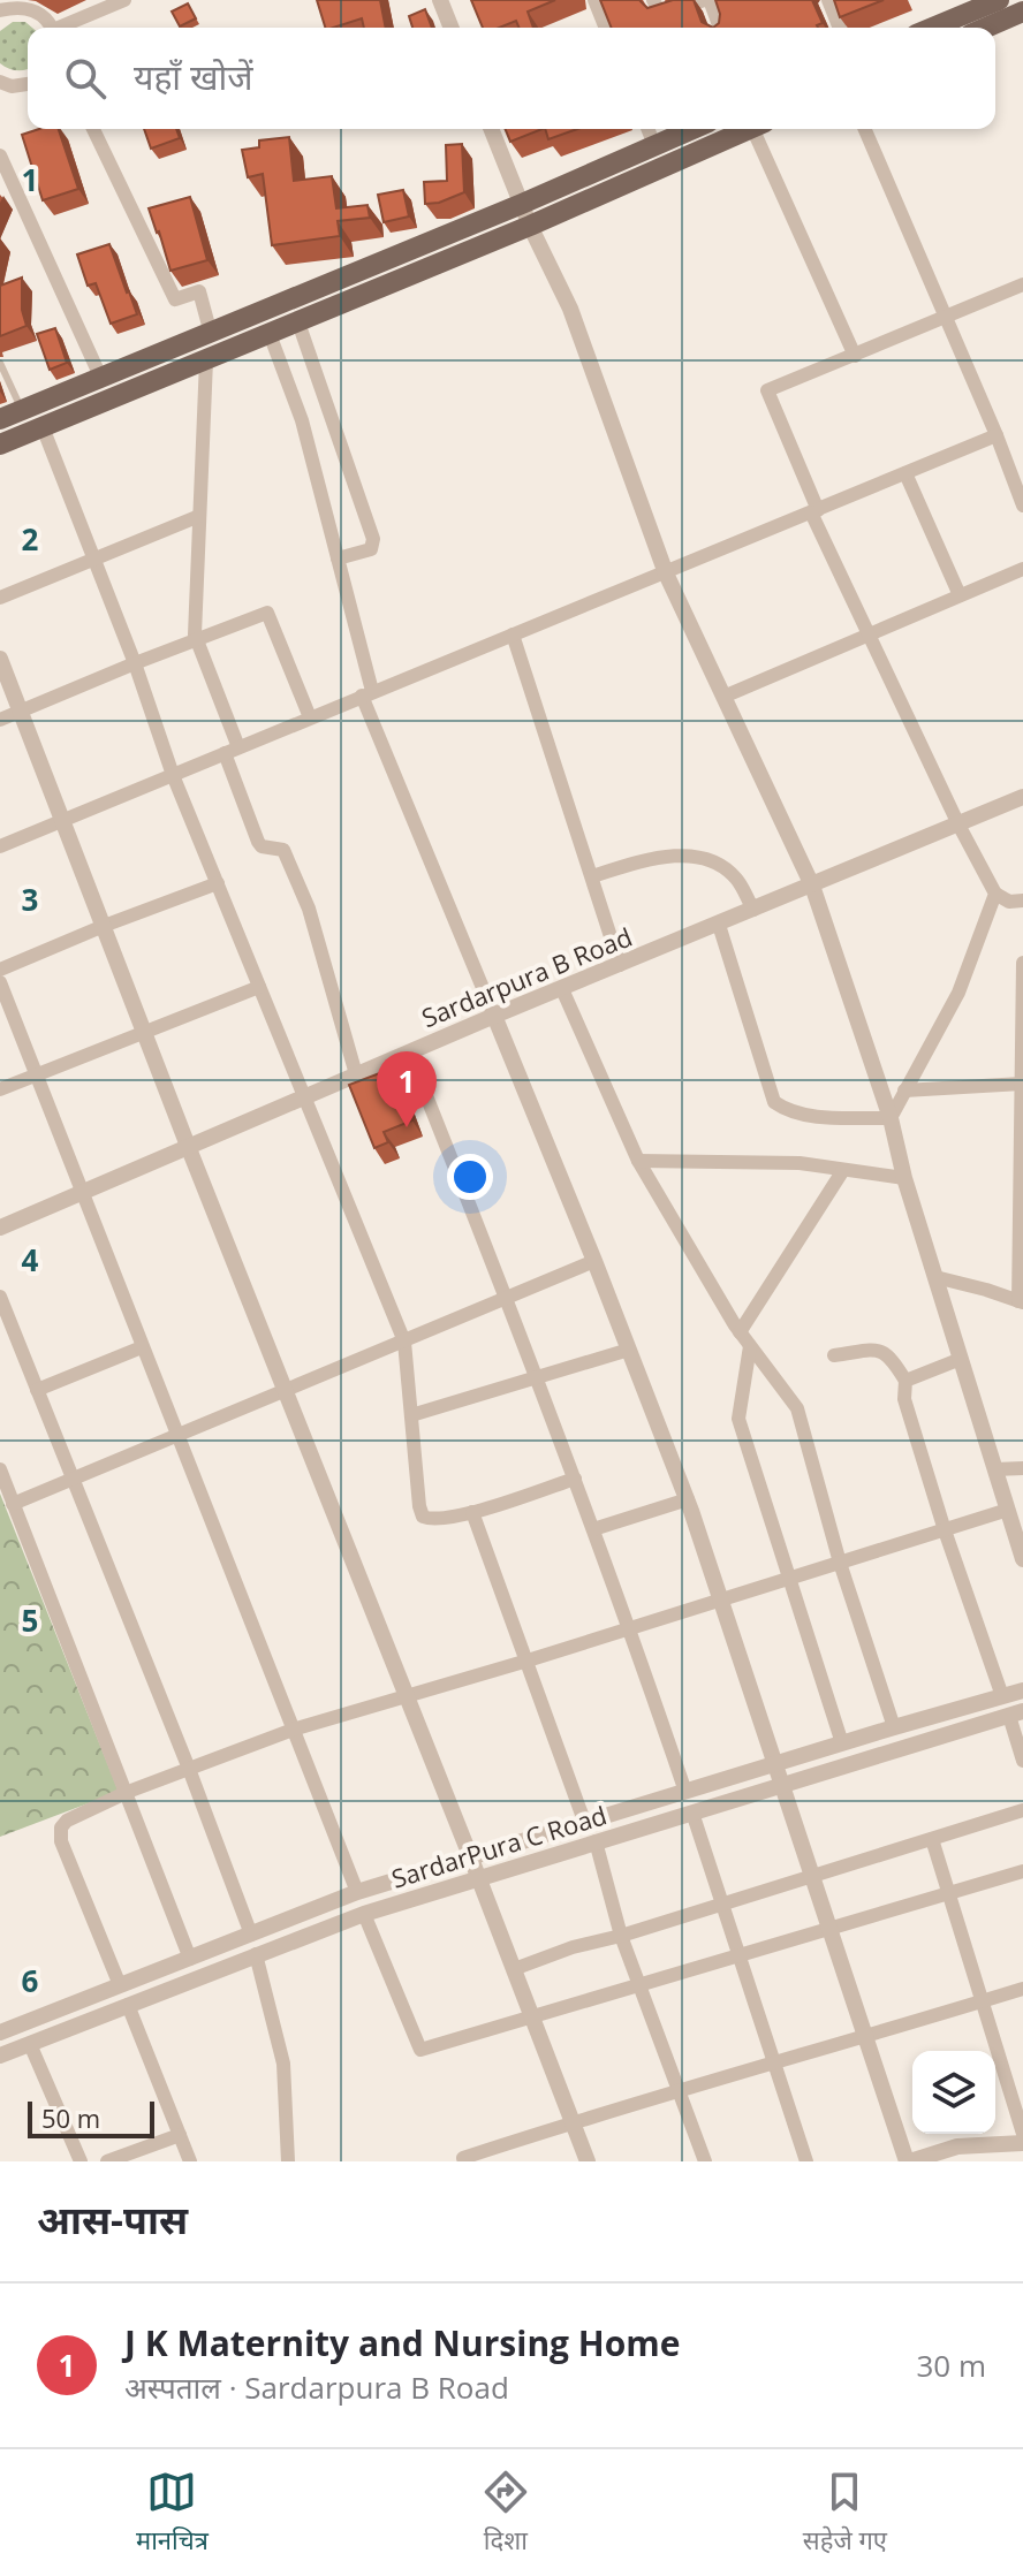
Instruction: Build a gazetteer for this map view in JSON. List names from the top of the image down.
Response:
{
  "streets": {
    "street": ["Sardarpura B Road", "SardarPura C Road"]
  },
  "scale_bar": "50 m",
  "page": {
    "search": "यहाँ खोजें",
    "pins": "1",
    "scale": "50 m",
    "heading": "आस-पास",
    "list": [
      {
        "mark": "1",
        "name": "J K Maternity and Nursing Home",
        "note": "अस्पताल · Sardarpura B Road",
        "value": "30 m"
      }
    ],
    "nav": ["मानचित्र", "दिशा", "सहेजे गए"]
  },
  "grid": {
    "rows": [
      "1",
      "2",
      "3",
      "4",
      "5",
      "6"
    ]
  }
}
